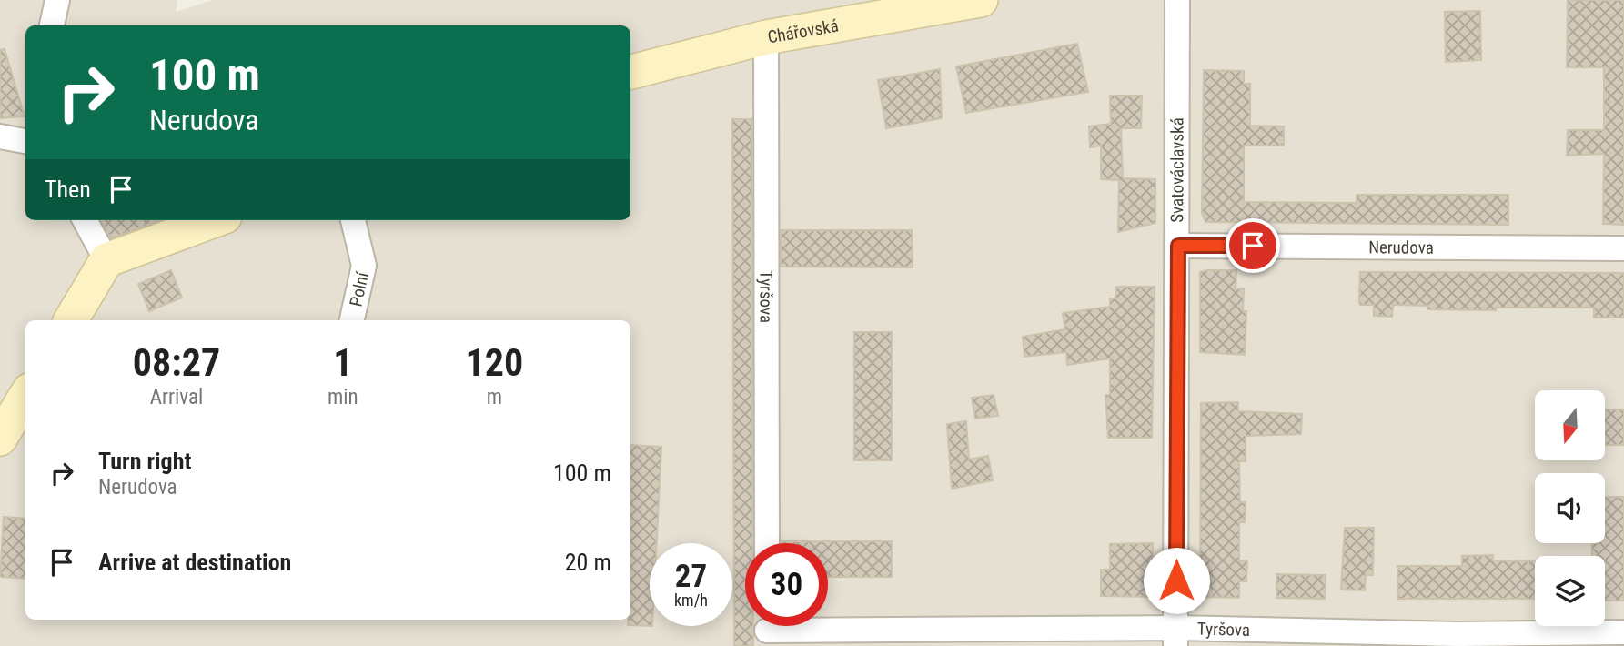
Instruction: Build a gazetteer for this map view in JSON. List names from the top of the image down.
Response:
{
  "streets": {
    "street": [
      "Chářovská",
      "Svatováclavská",
      "Nerudova",
      "Polní",
      "Tyršova"
    ]
  },
  "crossings": [
    ["Chářovská", "Tyršova"],
    ["Svatováclavská", "Nerudova"],
    ["Svatováclavská", "Tyršova"]
  ],
  "north": "bottom",
  "page": {
    "turn": ["100 m", "Nerudova"],
    "then": "Then",
    "eta": [
      "08:27",
      "Arrival",
      "1",
      "min",
      "120",
      "m"
    ],
    "list": [
      {
        "name": "Turn right",
        "note": "Nerudova",
        "value": "100 m"
      },
      {
        "name": "Arrive at destination",
        "value": "20 m"
      }
    ],
    "speed": "27 km/h",
    "limit": "30"
  }
}
